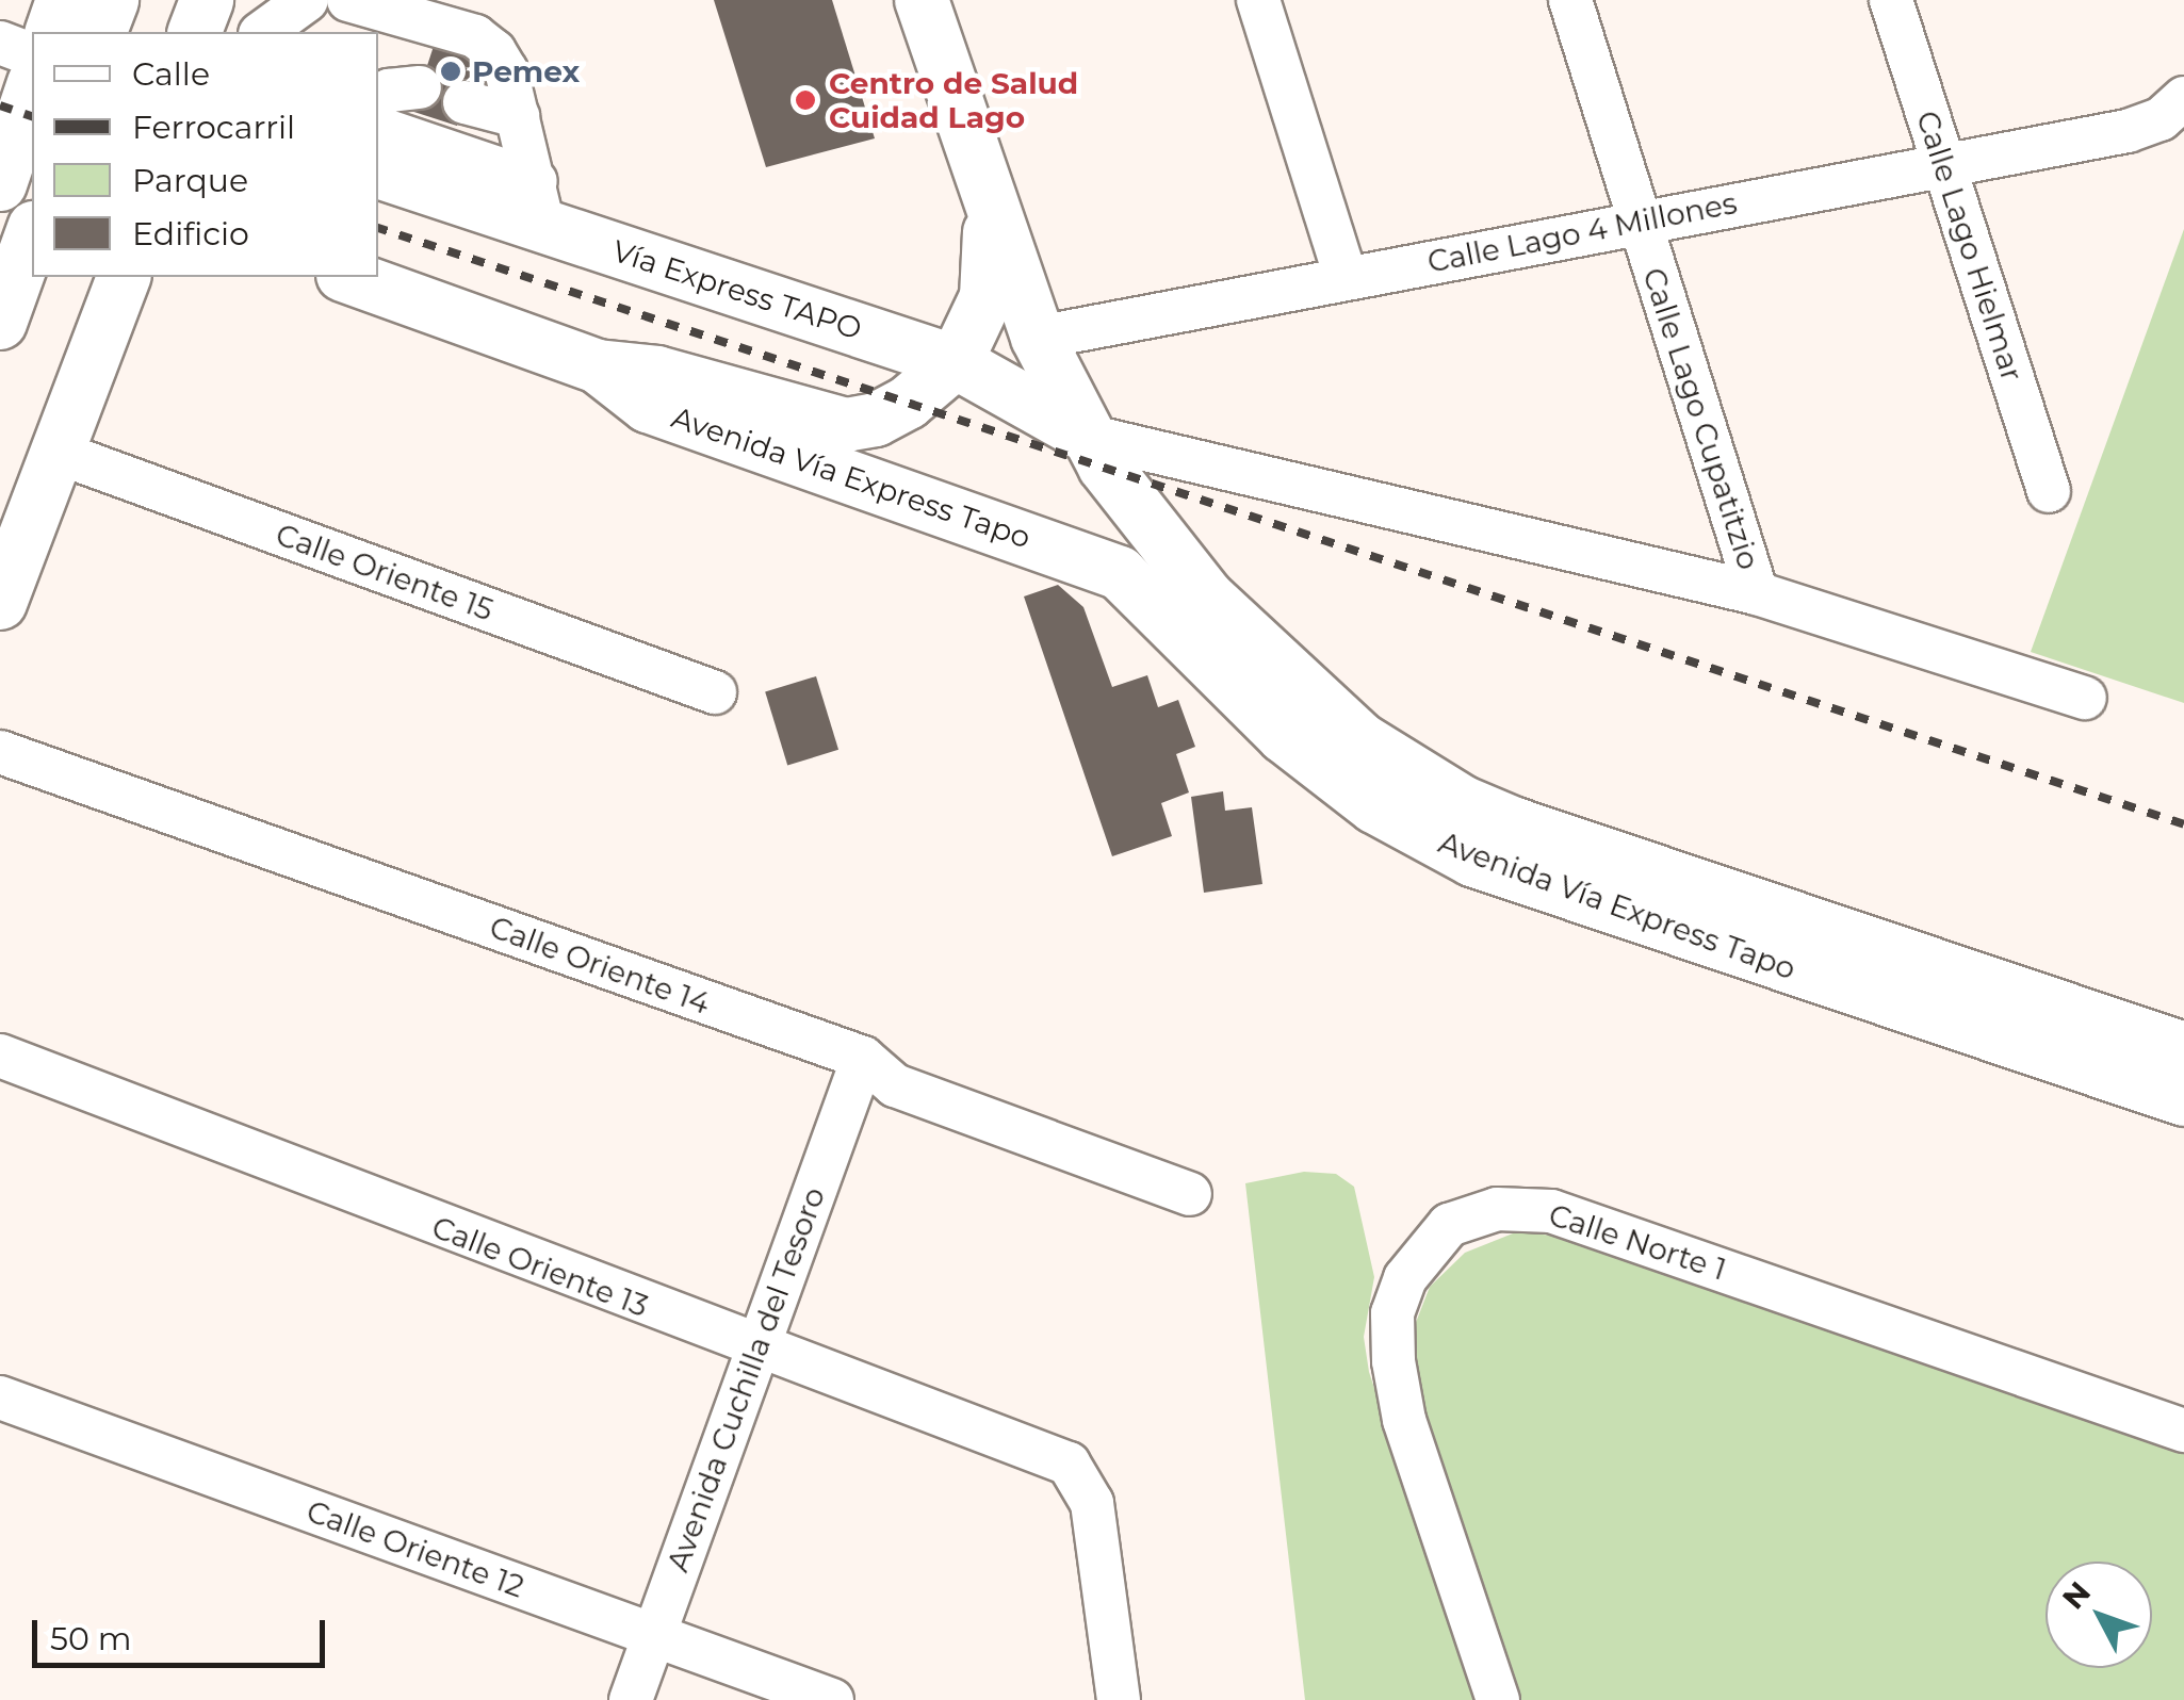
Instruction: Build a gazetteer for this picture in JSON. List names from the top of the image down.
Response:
{
  "streets": {
    "main road": ["Vía Express TAPO", "Avenida Vía Express Tapo"],
    "street": [
      "Calle Lago 4 Millones",
      "Calle Lago Hielmar",
      "Calle Lago Cupatitzio",
      "Calle Oriente 15",
      "Calle Oriente 14",
      "Calle Norte 1",
      "Calle Oriente 13",
      "Avenida Cuchilla del Tesoro",
      "Calle Oriente 12"
    ]
  },
  "crossings": [
    ["Calle Lago 4 Millones", "Calle Lago Hielmar"],
    ["Calle Lago 4 Millones", "Calle Lago Cupatitzio"],
    ["Vía Express TAPO", "Avenida Vía Express Tapo"],
    ["Calle Oriente 14", "Avenida Cuchilla del Tesoro"],
    ["Calle Oriente 13", "Avenida Cuchilla del Tesoro"],
    ["Avenida Cuchilla del Tesoro", "Calle Oriente 12"]
  ],
  "places": ["Pemex", "Centro de Salud Cuidad Lago"],
  "legend": [
    "Calle",
    "Ferrocarril",
    "Parque",
    "Edificio"
  ],
  "scale_bar": "50 m",
  "north": "top left"
}
